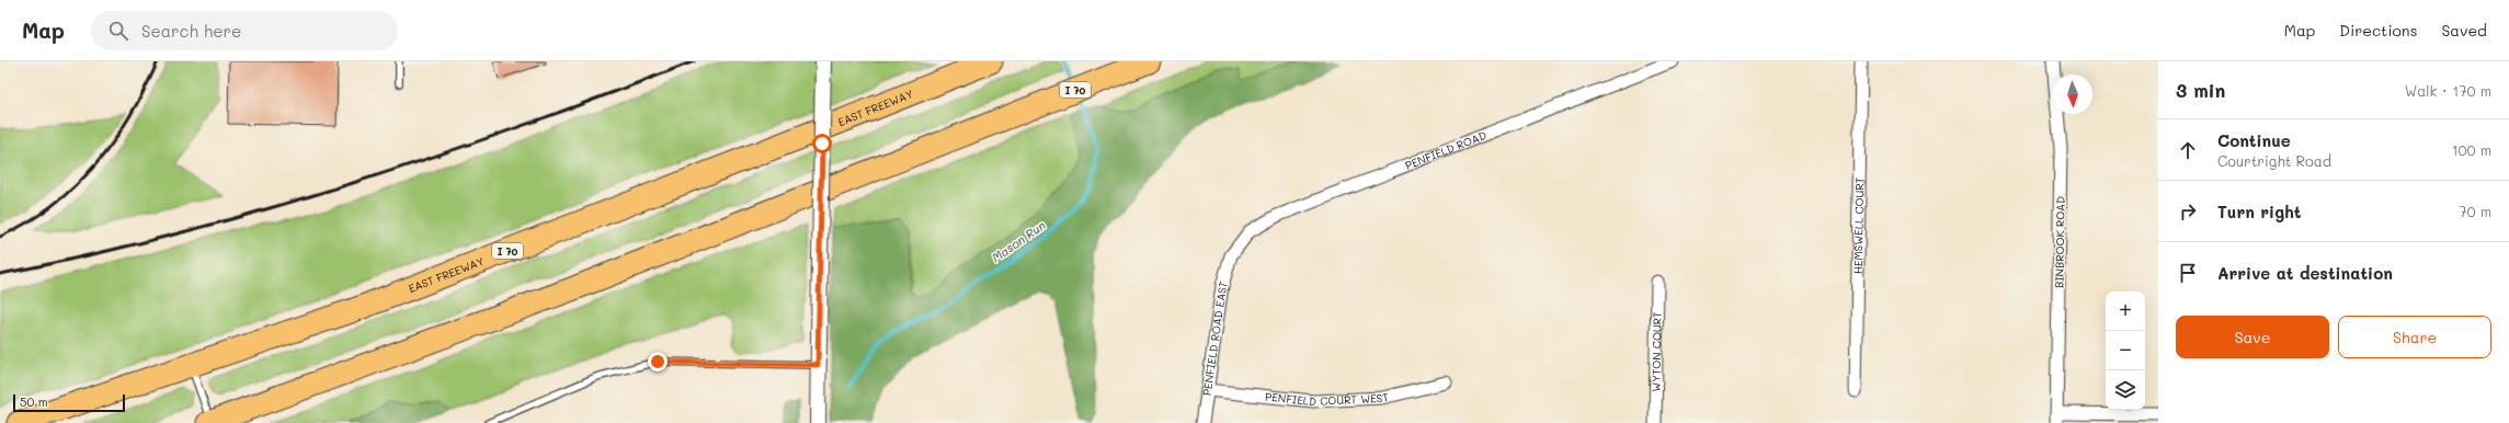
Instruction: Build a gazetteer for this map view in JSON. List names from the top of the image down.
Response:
{
  "streets": {
    "highway": ["I 70", "EAST FREEWAY"],
    "street": [
      "PENFIELD ROAD",
      "HEMSWELL COURT",
      "BINBROOK ROAD",
      "PENFIELD ROAD EAST",
      "WYTON COURT",
      "PENFIELD COURT WEST"
    ]
  },
  "crossings": [
    ["PENFIELD ROAD", "PENFIELD ROAD EAST"],
    ["PENFIELD ROAD EAST", "PENFIELD COURT WEST"]
  ],
  "water": ["Mason Run"],
  "scale_bar": "50 m",
  "north": "bottom",
  "page": {
    "header": "Map",
    "search": "Search here",
    "nav": ["Map", "Directions", "Saved"],
    "heading": ["3 min", "Walk · 170 m"],
    "list": [
      ["Continue", "Courtright Road", "100 m"],
      ["Turn right", "70 m"],
      "Arrive at destination"
    ],
    "map_buttons": ["+", "−"],
    "buttons": ["Save", "Share"],
    "scale": "50 m"
  }
}
